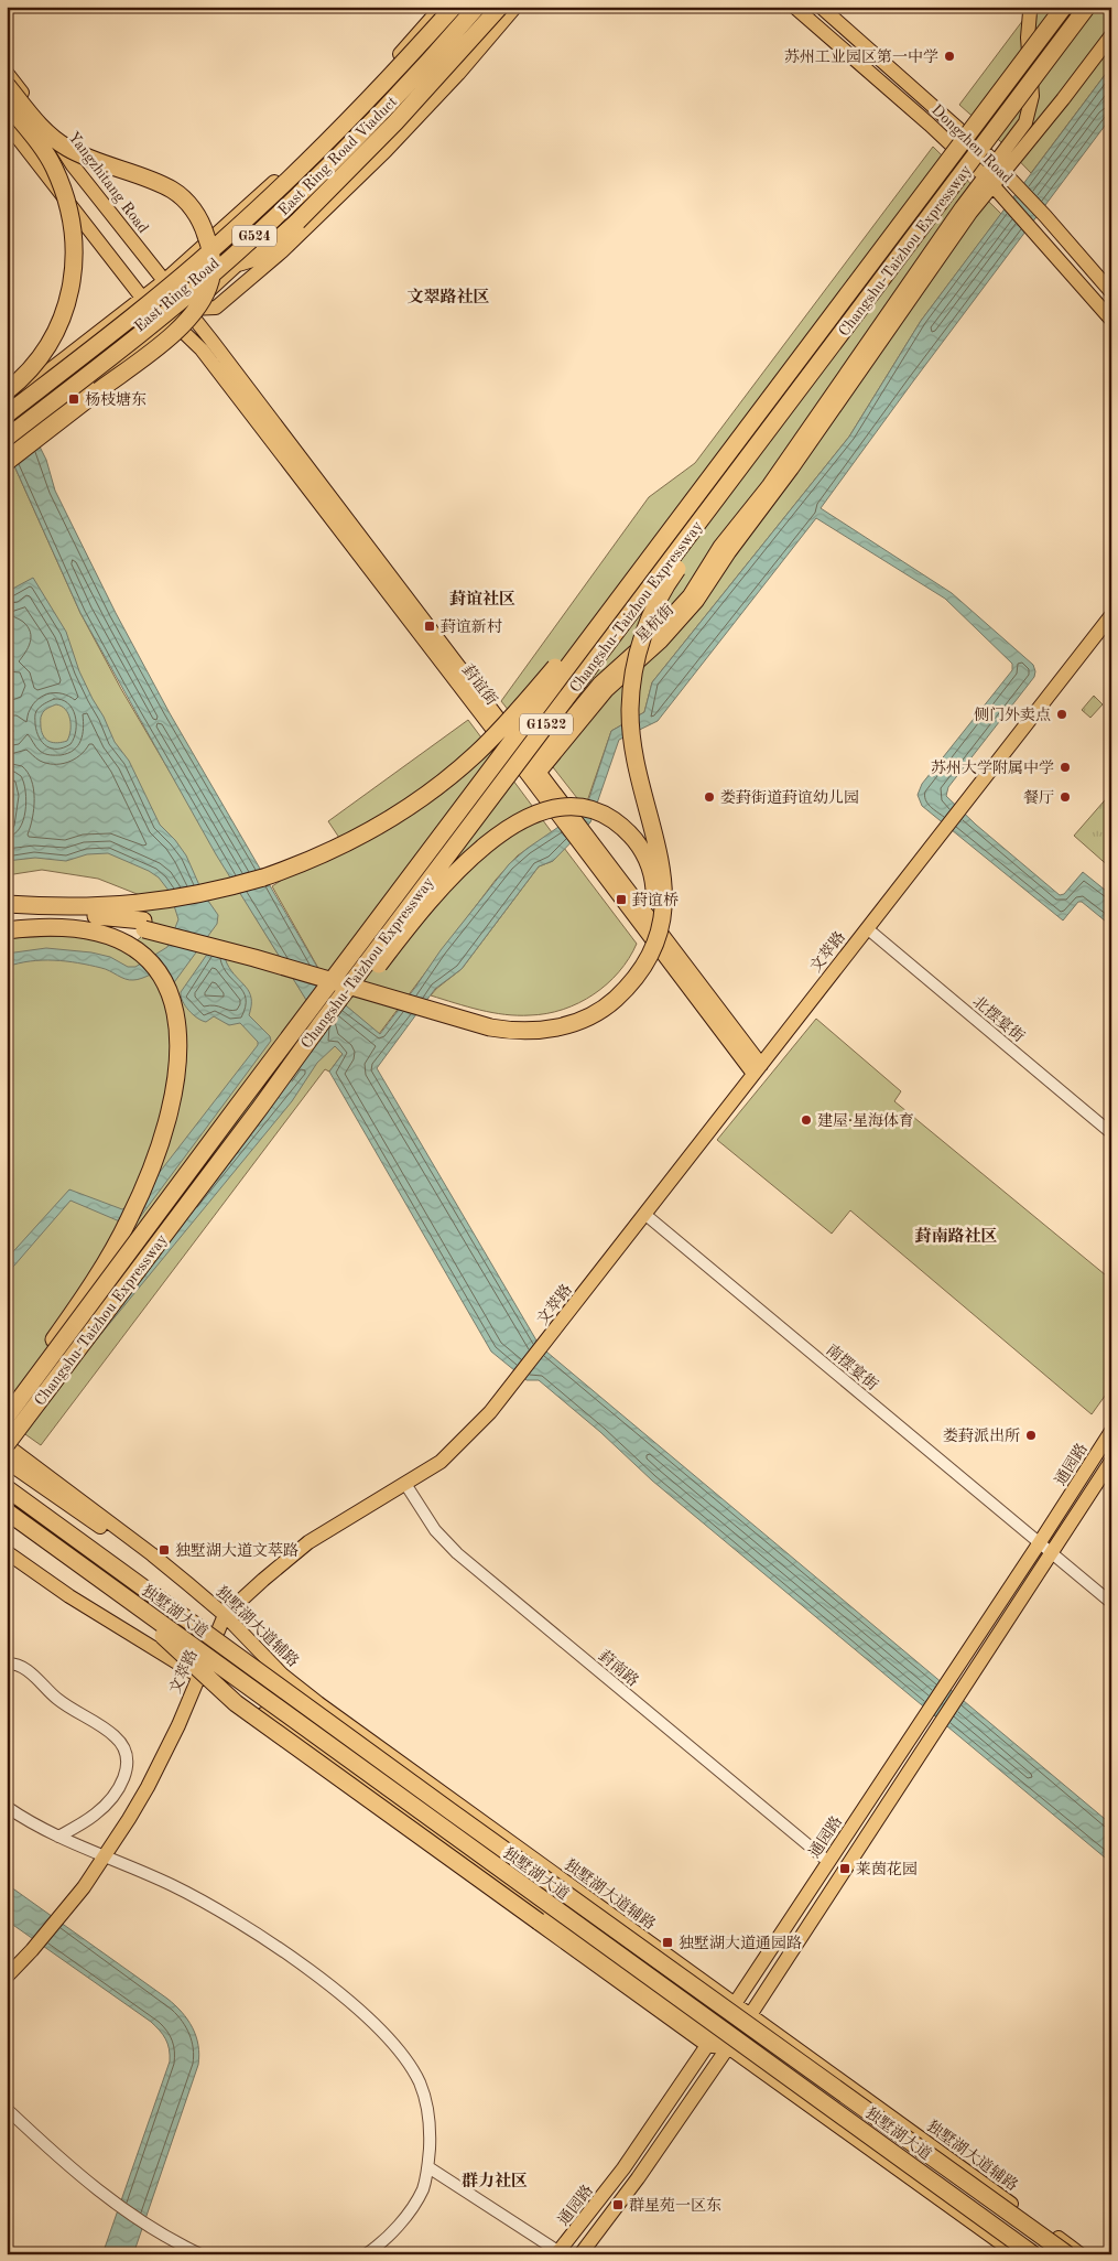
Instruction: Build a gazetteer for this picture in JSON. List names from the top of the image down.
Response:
{
  "streets": {
    "highway": [
      "East Ring Road Viaduct",
      "G524",
      "Changshu-Taizhou Expressway",
      "G1522",
      "独墅湖大道"
    ],
    "main road": [
      "Dongzhen Road",
      "Yangzhitang Road",
      "East Ring Road",
      "星杭街",
      "葑谊街",
      "文萃路",
      "通园路",
      "独墅湖大道辅路"
    ],
    "street": ["北摆宴街", "南摆宴街", "葑南路"]
  },
  "crossings": [
    ["Dongzhen Road", "星杭街"],
    ["East Ring Road Viaduct", "East Ring Road"],
    ["Yangzhitang Road", "East Ring Road"],
    ["Yangzhitang Road", "葑谊街"],
    ["Changshu-Taizhou Expressway", "独墅湖大道辅路"],
    ["East Ring Road", "葑谊街"],
    ["星杭街", "葑谊街"],
    ["葑谊街", "文萃路"],
    ["文萃路", "北摆宴街"],
    ["文萃路", "南摆宴街"],
    ["文萃路", "独墅湖大道辅路"],
    ["文萃路", "葑南路"],
    ["南摆宴街", "通园路"],
    ["通园路", "独墅湖大道辅路"],
    ["通园路", "葑南路"]
  ],
  "districts": [
    "文翠路社区",
    "葑谊社区",
    "葑南路社区",
    "群力社区"
  ],
  "places": {
    "other": [
      "苏州工业园区第一中学",
      "侧门外卖点",
      "苏州大学附属中学",
      "娄葑街道葑谊幼儿园",
      "餐厅",
      "建屋·星海体育",
      "娄葑派出所"
    ],
    "transit": [
      "杨枝塘东",
      "葑谊新村",
      "葑谊桥",
      "独墅湖大道文萃路",
      "莱茵花园",
      "独墅湖大道通园路",
      "群星苑一区东"
    ]
  }
}
